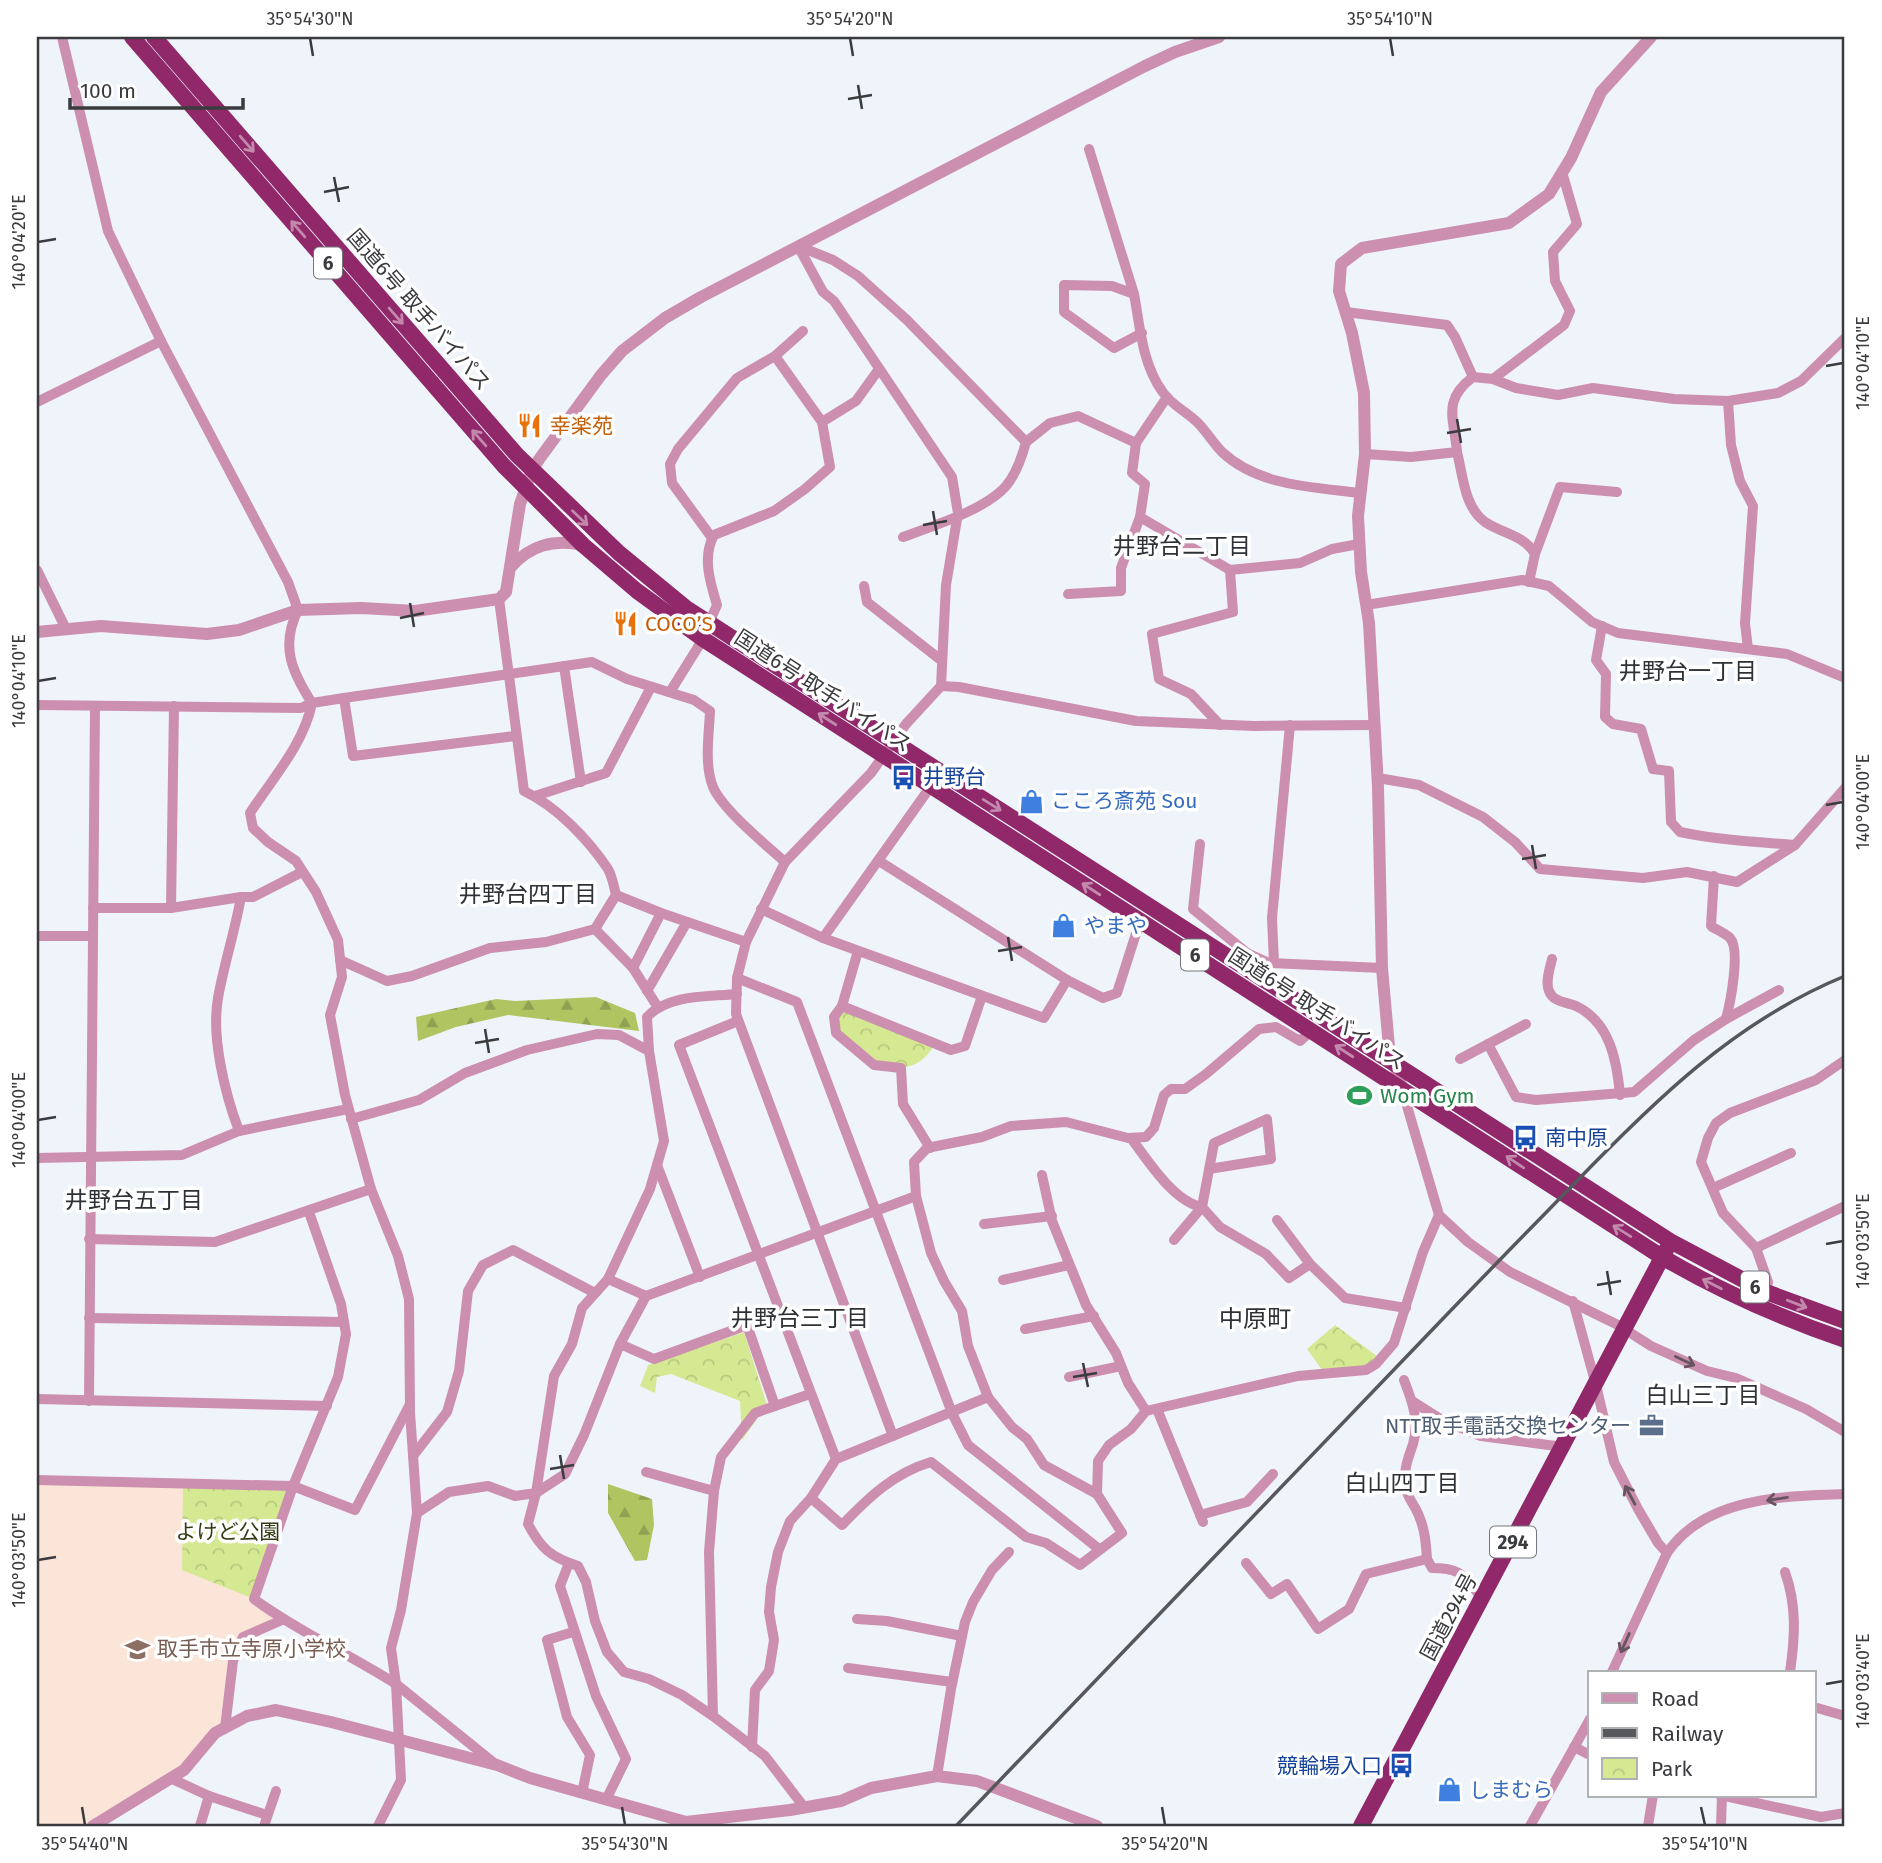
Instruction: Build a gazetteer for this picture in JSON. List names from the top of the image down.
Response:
{
  "streets": {
    "highway": [
      "6",
      "国道6号 取手バイパス",
      "294",
      "国道294号"
    ]
  },
  "crossings": [
    ["国道6号 取手バイパス", "国道294号"]
  ],
  "districts": [
    "井野台二丁目",
    "井野台一丁目",
    "井野台四丁目",
    "井野台五丁目",
    "井野台三丁目",
    "中原町",
    "白山三丁目",
    "白山四丁目"
  ],
  "parks": ["よけど公園"],
  "places": {
    "restaurant": ["幸楽苑", "COCO’S"],
    "bus stop": ["井野台", "南中原", "競輪場入口"],
    "shop": ["こころ斎苑 Sou", "やまや", "しまむら"],
    "sports": ["Wom Gym"],
    "office": ["NTT取手電話交換センター"],
    "school or university": ["取手市立寺原小学校"]
  },
  "legend": ["Road", "Railway", "Park"],
  "scale_bar": "100 m",
  "coordinates": [
    "35°54'30\"N",
    "35°54'20\"N",
    "35°54'10\"N",
    "140°04'20\"E",
    "140°04'10\"E",
    "140°04'00\"E",
    "140°03'50\"E",
    "140°03'40\"E",
    "35°54'40\"N"
  ]
}
